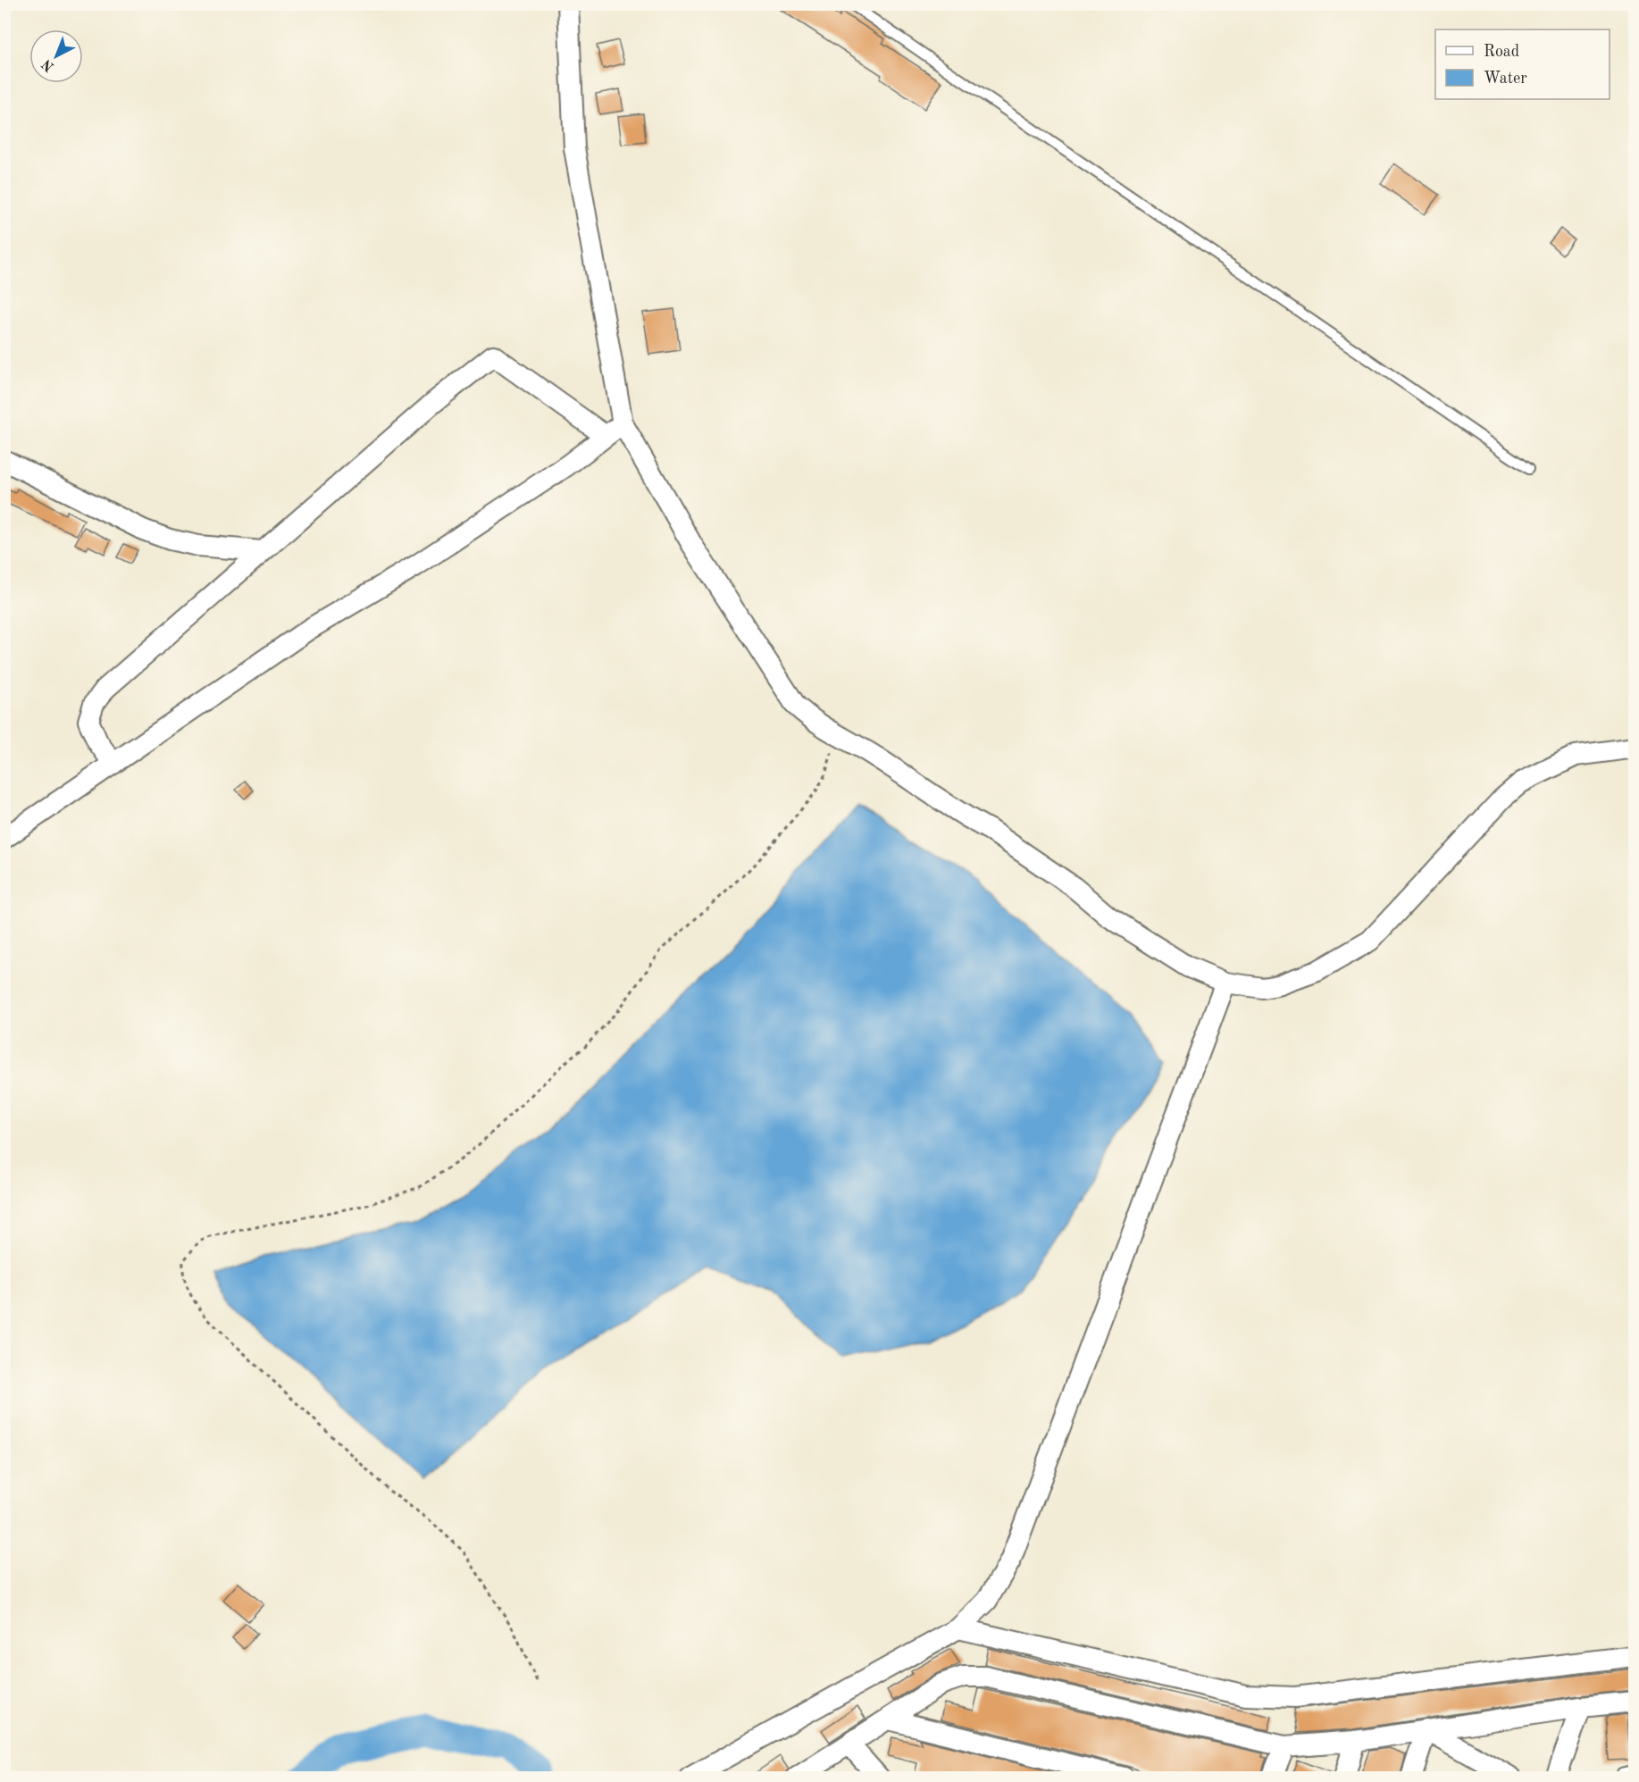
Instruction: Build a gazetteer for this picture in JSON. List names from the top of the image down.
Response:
{
  "legend": ["Road", "Water"],
  "north": "bottom left"
}
